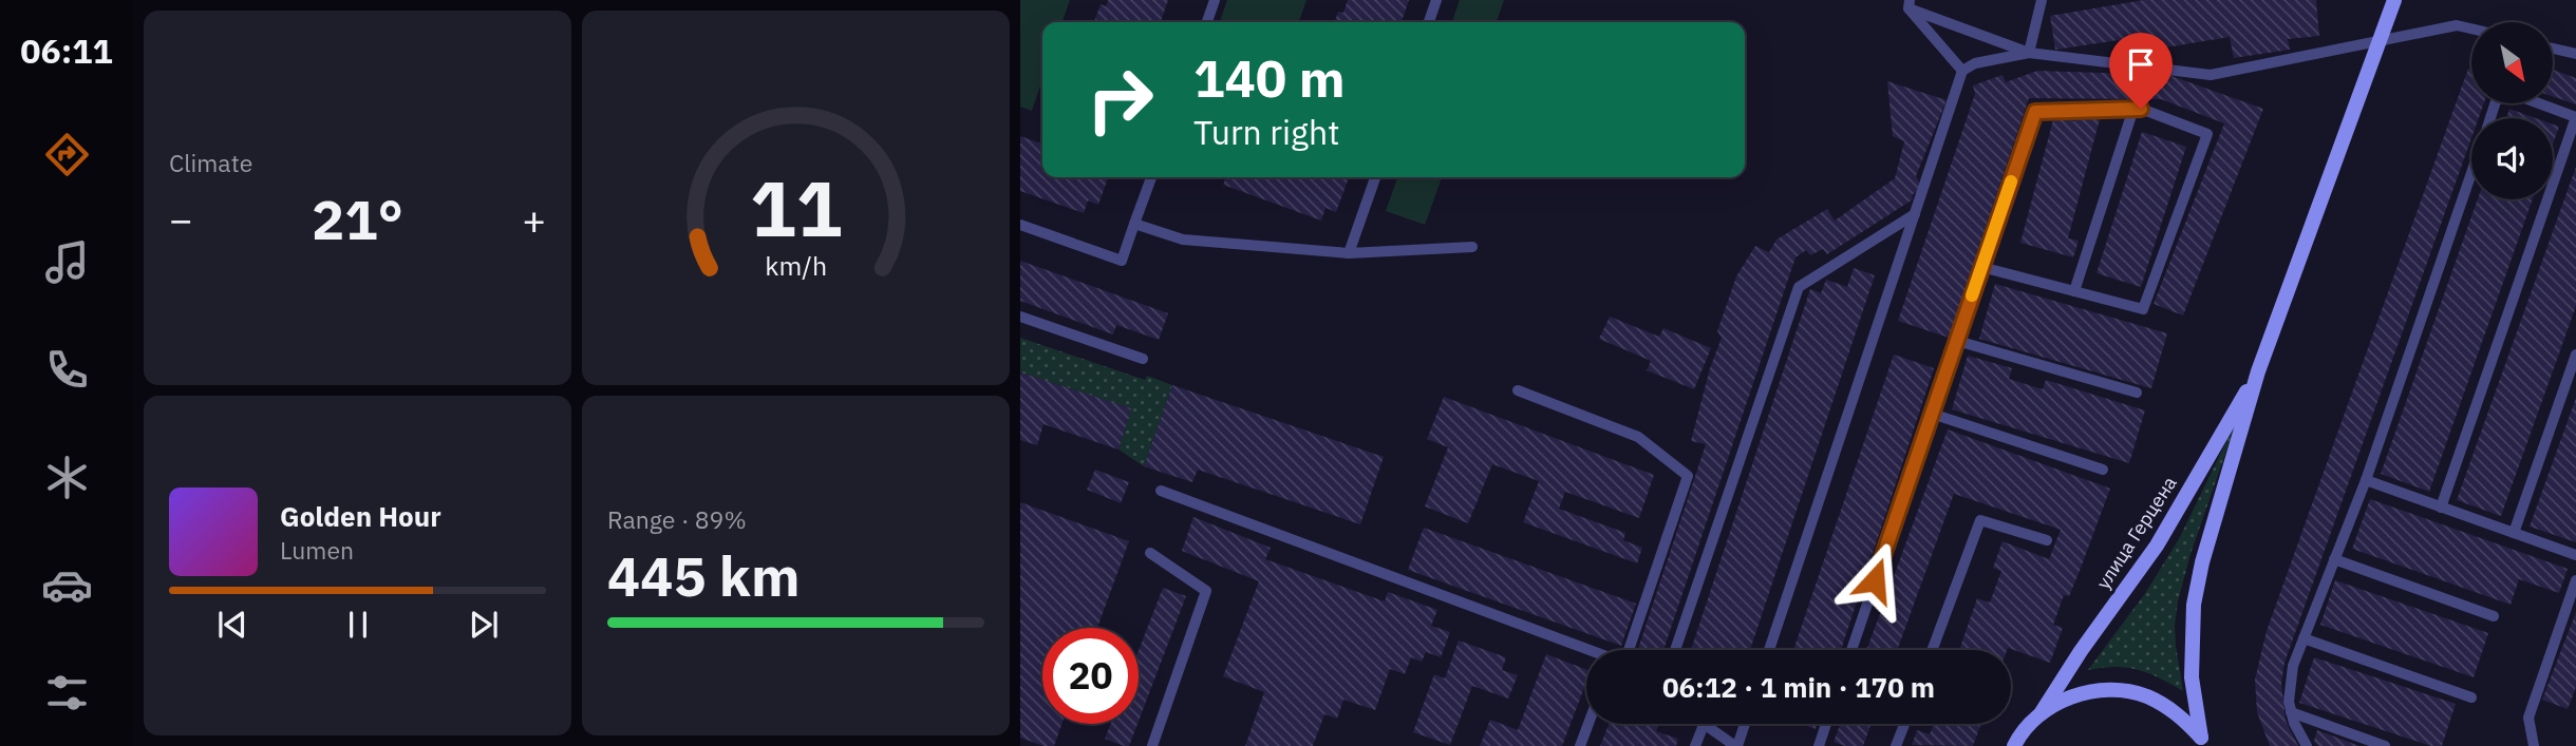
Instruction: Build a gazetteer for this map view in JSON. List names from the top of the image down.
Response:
{
  "streets": {
    "main road": ["улица Герцена"]
  },
  "north": "bottom right",
  "page": {
    "tabs": "06:11",
    "tile": [
      "Climate",
      ["Range · 89%", "445 km"]
    ],
    "turn": ["140 m", "Turn right"],
    "heat": ["−", "21°", "+"],
    "song": ["Golden Hour", "Lumen"],
    "limit": "20",
    "trip": "06:12 · 1 min · 170 m",
    "gauge": ["11", "km/h"]
  }
}
